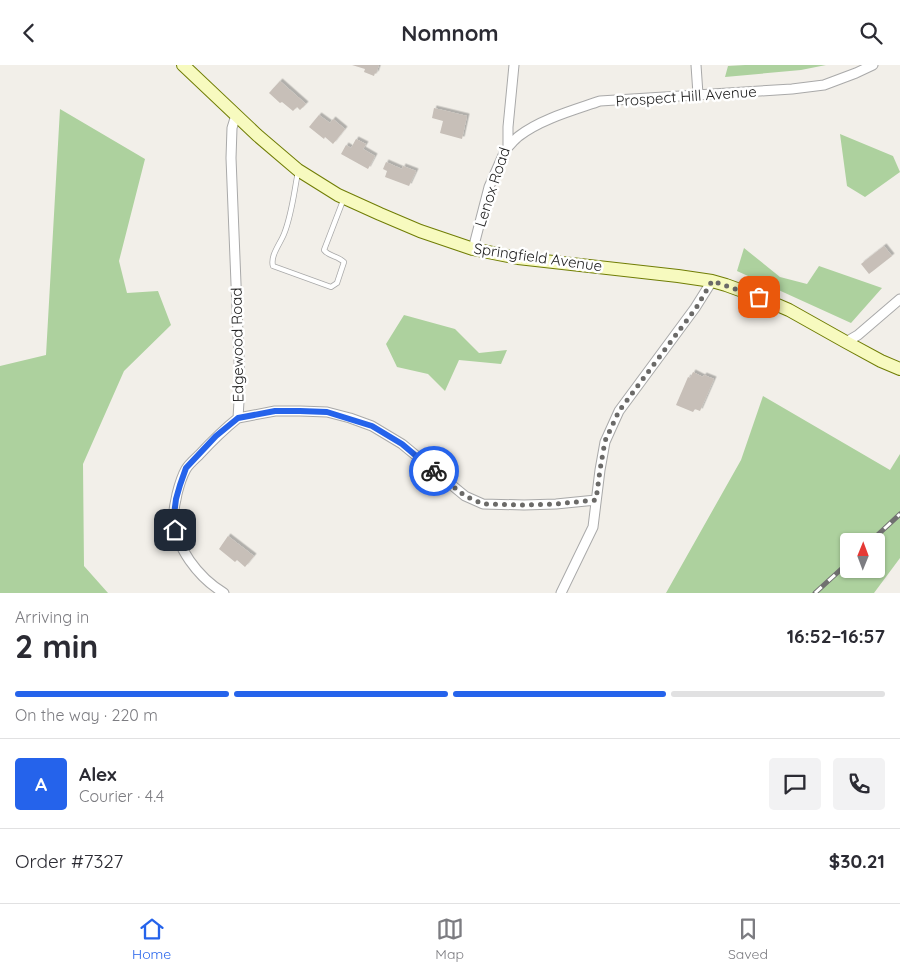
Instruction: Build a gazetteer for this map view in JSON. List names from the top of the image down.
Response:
{
  "streets": {
    "main road": ["Springfield Avenue"],
    "street": ["Prospect Hill Avenue", "Lenox Road", "Edgewood Road"]
  },
  "crossings": [
    ["Prospect Hill Avenue", "Lenox Road"],
    ["Lenox Road", "Springfield Avenue"],
    ["Springfield Avenue", "Edgewood Road"]
  ],
  "north": "top",
  "page": {
    "header": "Nomnom",
    "heading": ["2 min", "Arriving in", "16:52–16:57"],
    "panel": [
      "Alex",
      "Courier · 4.4",
      "Order #7327",
      "$30.21"
    ],
    "bar": "On the way · 220 m",
    "round": "A",
    "tabs": ["Home", "Map", "Saved"]
  }
}
